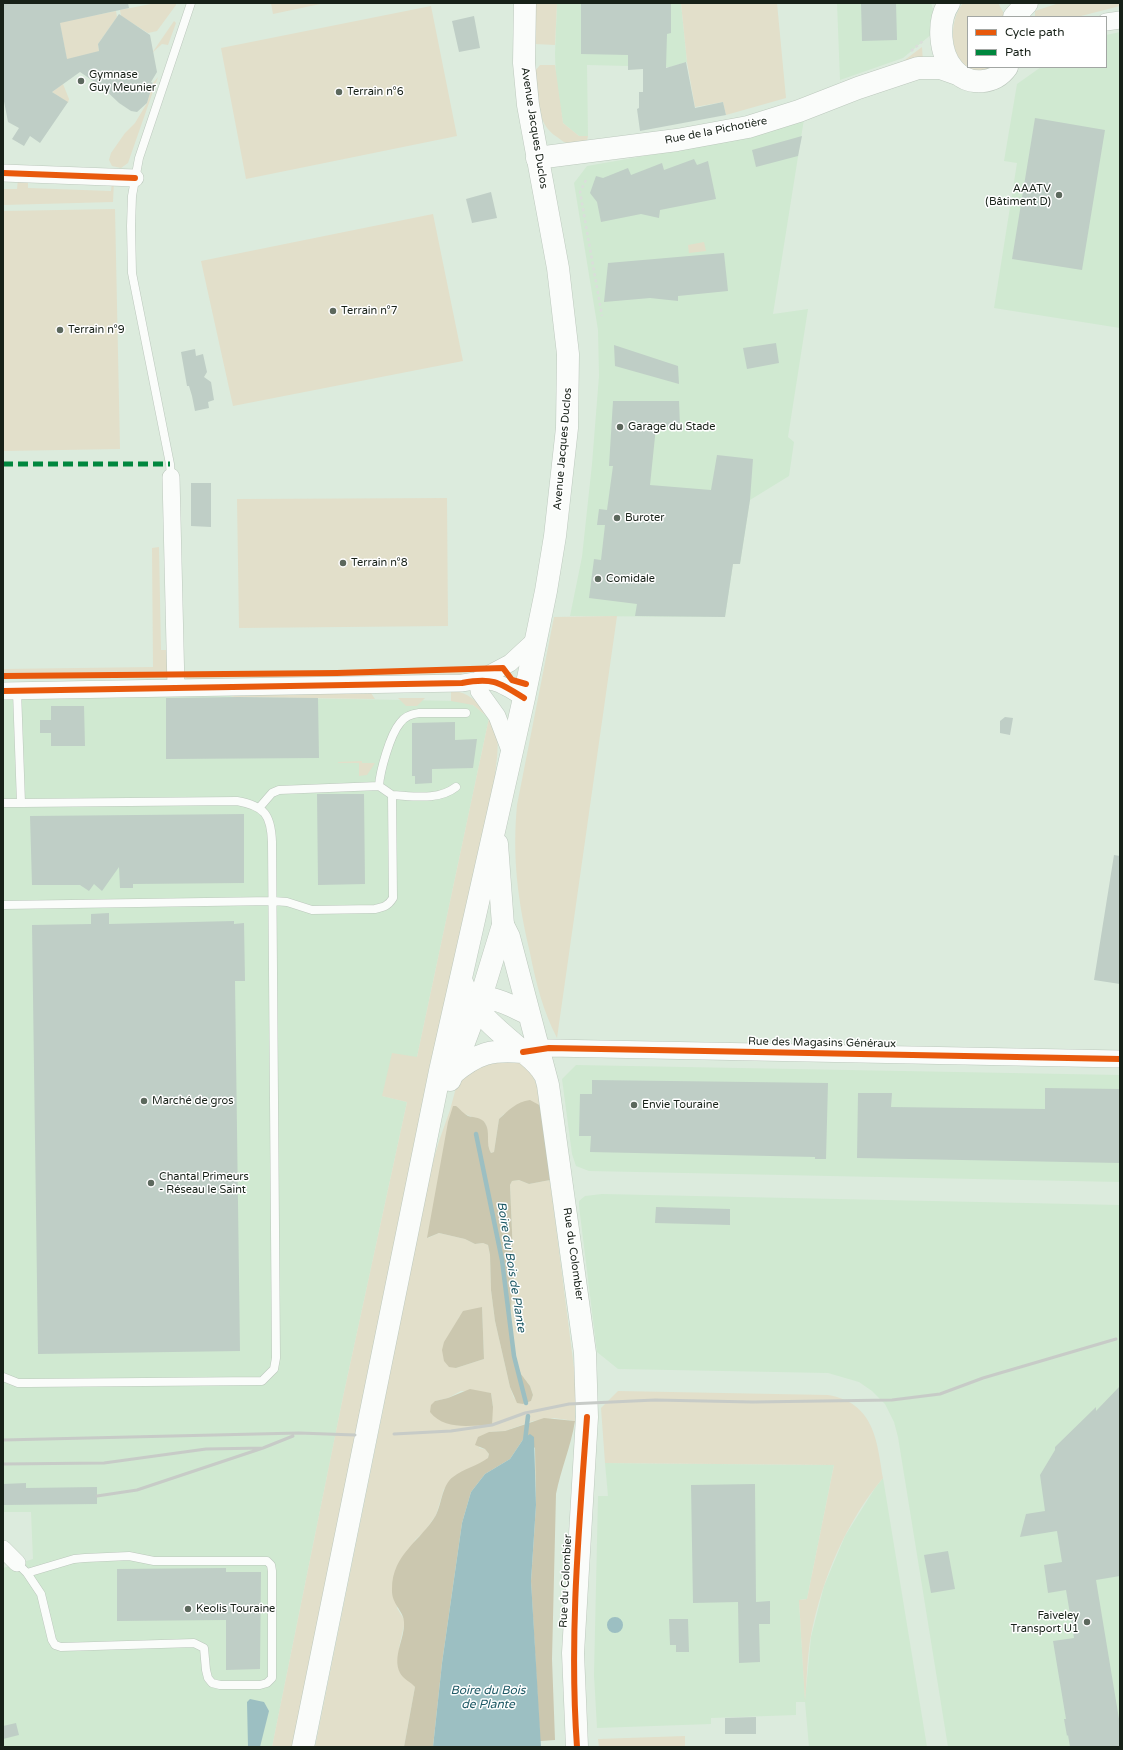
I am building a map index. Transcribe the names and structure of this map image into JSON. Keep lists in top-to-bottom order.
{
  "streets": {
    "main road": ["Avenue Jacques Duclos", "Rue de la Pichotière", "Rue du Colombier"],
    "street": ["Rue des Magasins Généraux"]
  },
  "crossings": [
    ["Avenue Jacques Duclos", "Rue de la Pichotière"],
    ["Rue des Magasins Généraux", "Rue du Colombier"]
  ],
  "water": ["Boire du Bois de Plante"],
  "places": [
    "Gymnase Guy Meunier",
    "Terrain n°6",
    "AAATV (Bâtiment D)",
    "Terrain n°7",
    "Terrain n°9",
    "Garage du Stade",
    "Buroter",
    "Terrain n°8",
    "Comidale",
    "Marché de gros",
    "Envie Touraine",
    "Chantal Primeurs - Réseau le Saint",
    "Keolis Touraine",
    "Faiveley Transport U1"
  ],
  "legend": ["Cycle path", "Path"]
}
